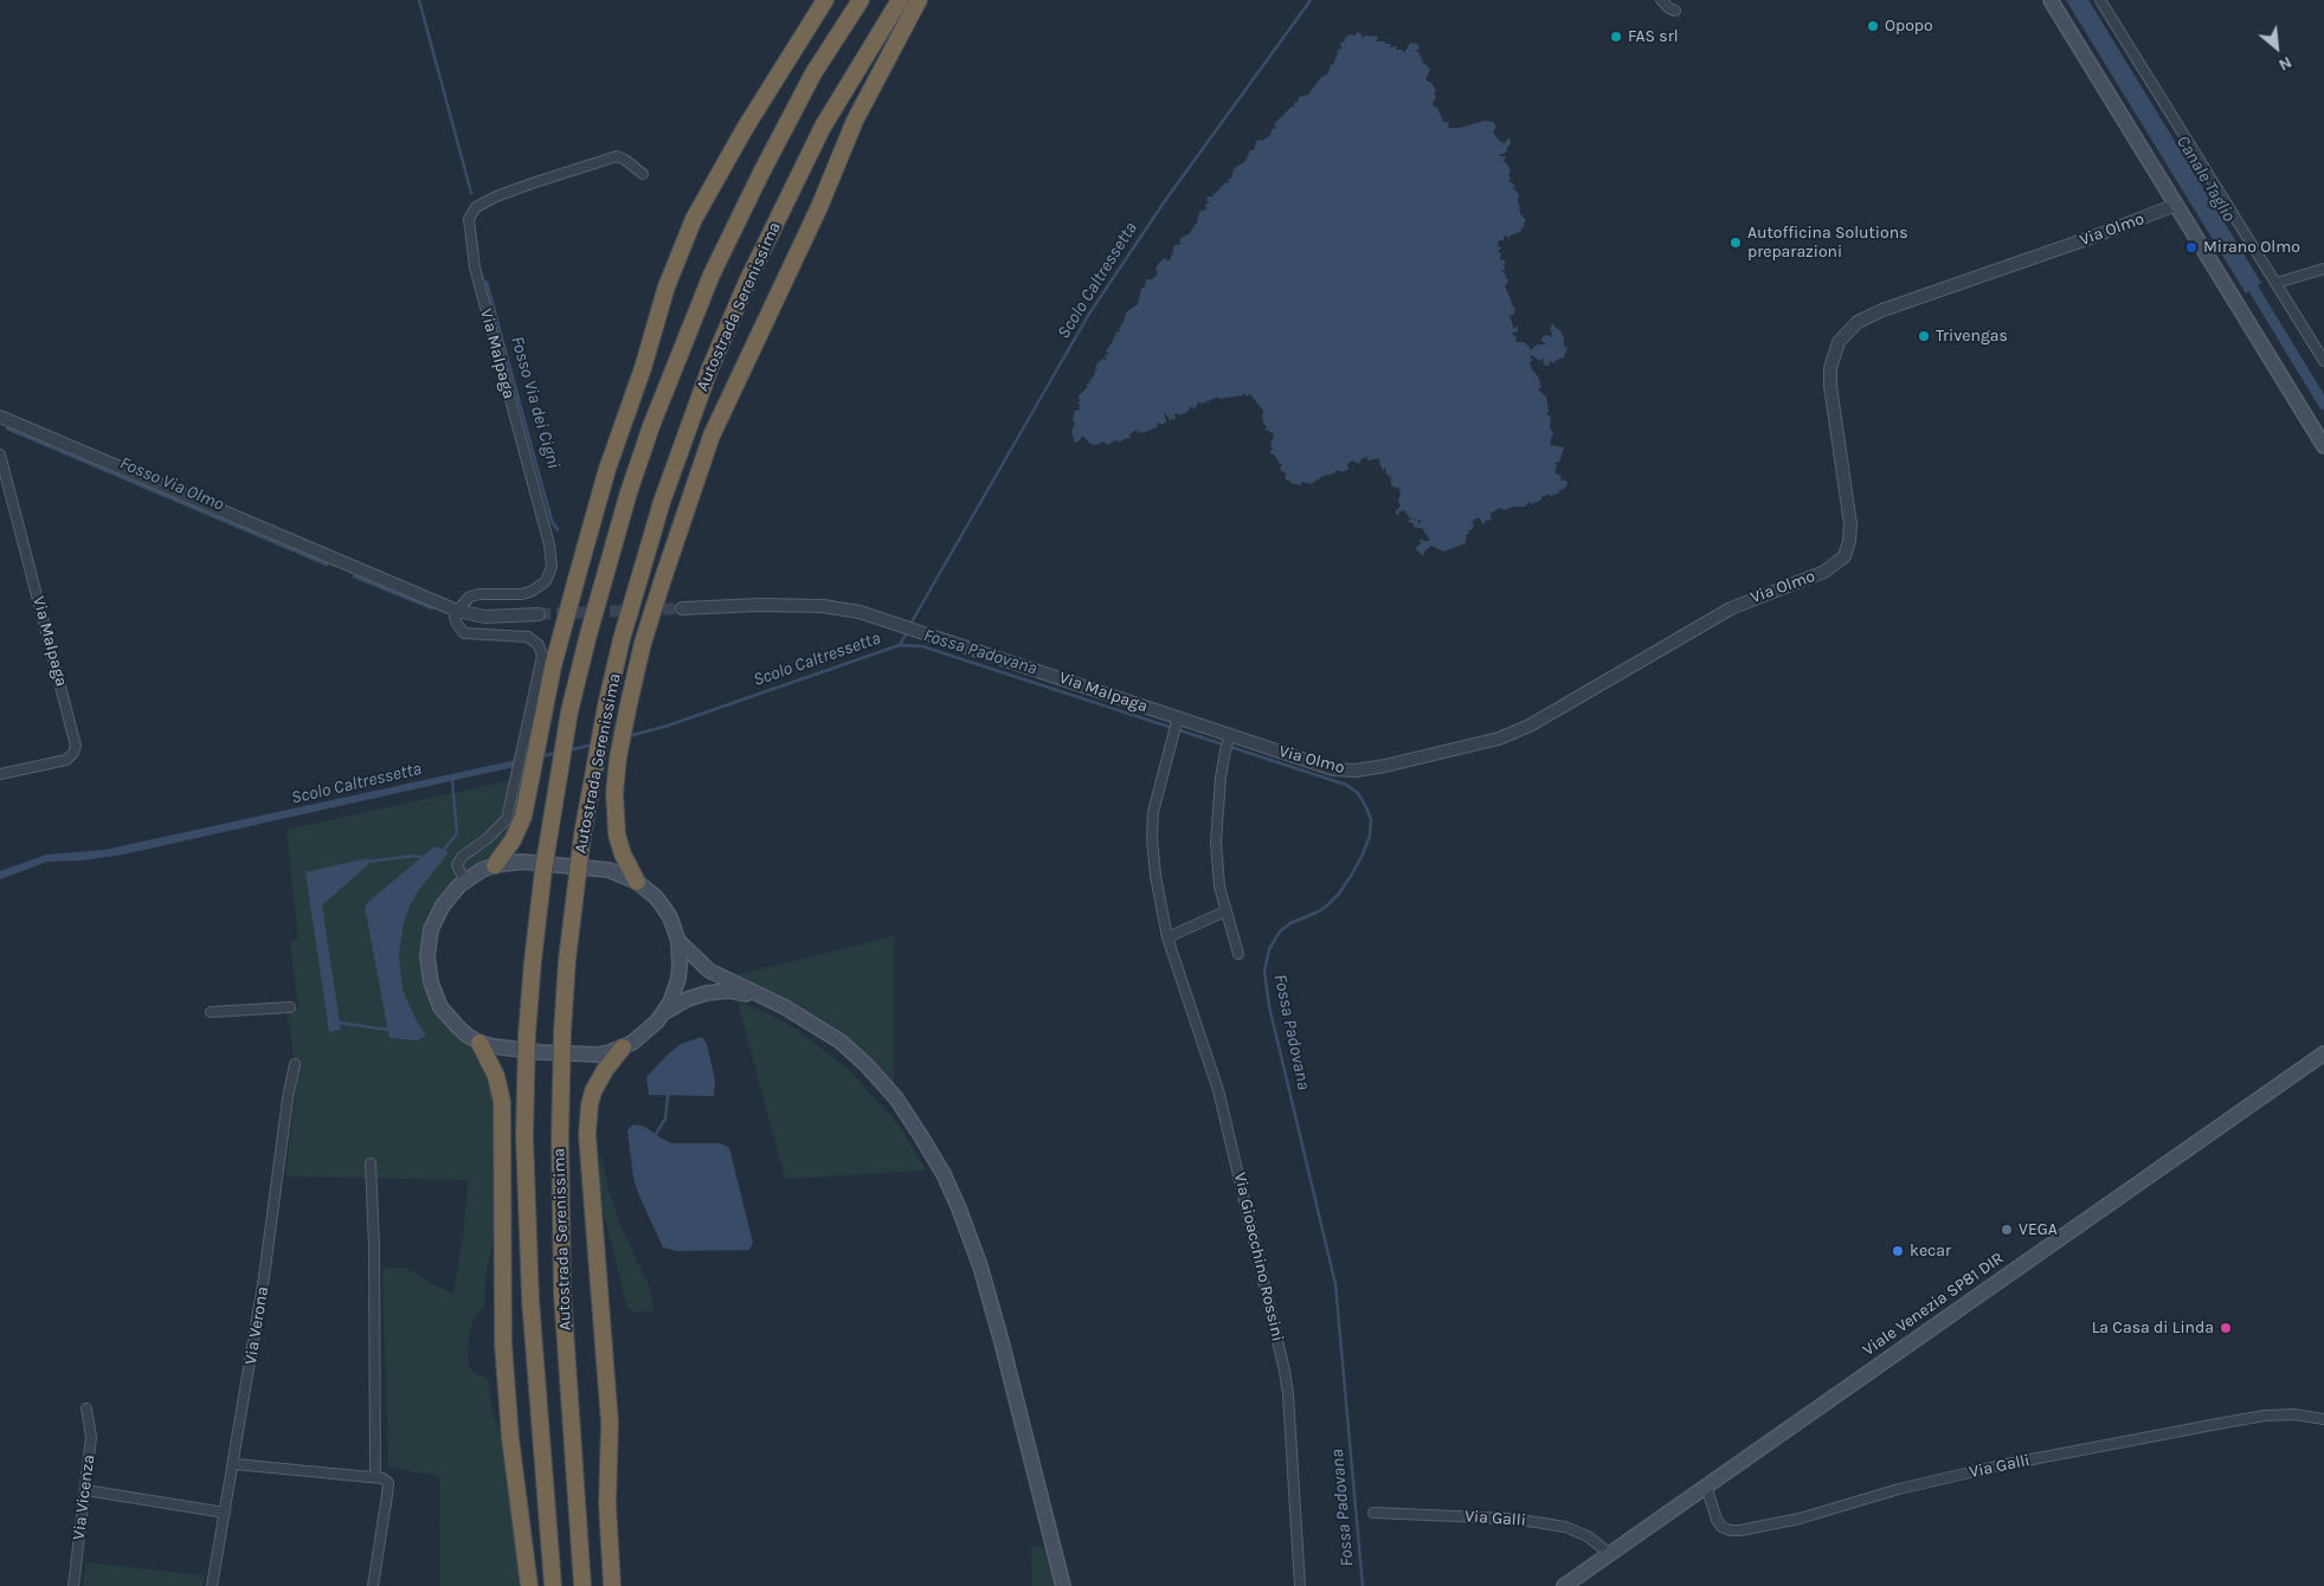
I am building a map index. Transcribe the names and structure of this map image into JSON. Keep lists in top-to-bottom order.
{
  "streets": {
    "highway": ["Autostrada Serenissima"],
    "main road": ["Viale Venezia SP81 DIR"],
    "street": [
      "Via Olmo",
      "Via Malpaga",
      "Via Gioacchino Rossini",
      "Via Verona",
      "Via Galli",
      "Via Vicenza"
    ]
  },
  "crossings": [
    ["Via Olmo", "Via Malpaga"],
    ["Via Olmo", "Via Gioacchino Rossini"],
    ["Via Malpaga", "Via Gioacchino Rossini"],
    ["Viale Venezia SP81 DIR", "Via Galli"]
  ],
  "water": [
    "Canale Taglio",
    "Scolo Caltressetta",
    "Fosso Via dei Cigni",
    "Fosso Via Olmo",
    "Fossa Padovana"
  ],
  "places": [
    "Opopo",
    "FAS srl",
    "Autofficina Solutions preparazioni",
    "Mirano Olmo",
    "Trivengas",
    "VEGA",
    "kecar",
    "La Casa di Linda"
  ],
  "north": "bottom right"
}
